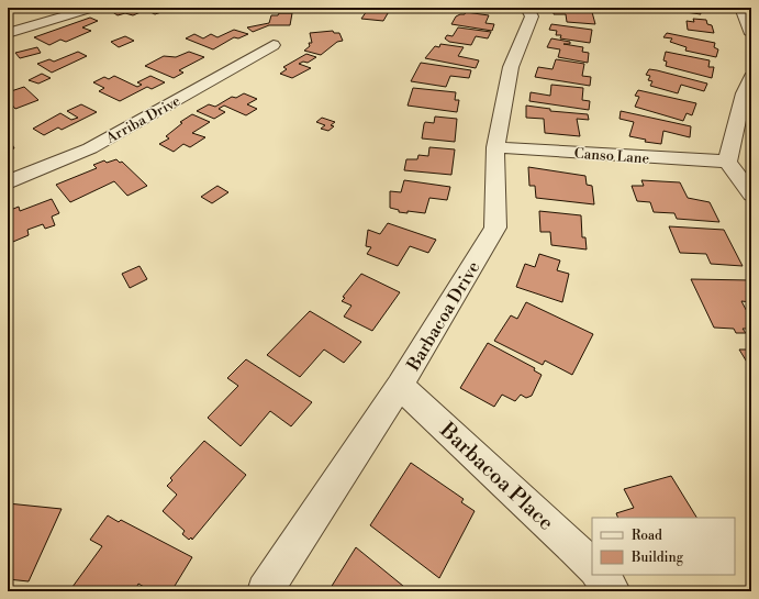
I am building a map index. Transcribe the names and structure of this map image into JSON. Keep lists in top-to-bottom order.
{
  "streets": {
    "street": [
      "Arriba Drive",
      "Canso Lane",
      "Barbacoa Drive",
      "Barbacoa Place"
    ]
  },
  "crossings": [
    ["Canso Lane", "Barbacoa Drive"],
    ["Barbacoa Drive", "Barbacoa Place"]
  ],
  "legend": ["Road", "Building"]
}
